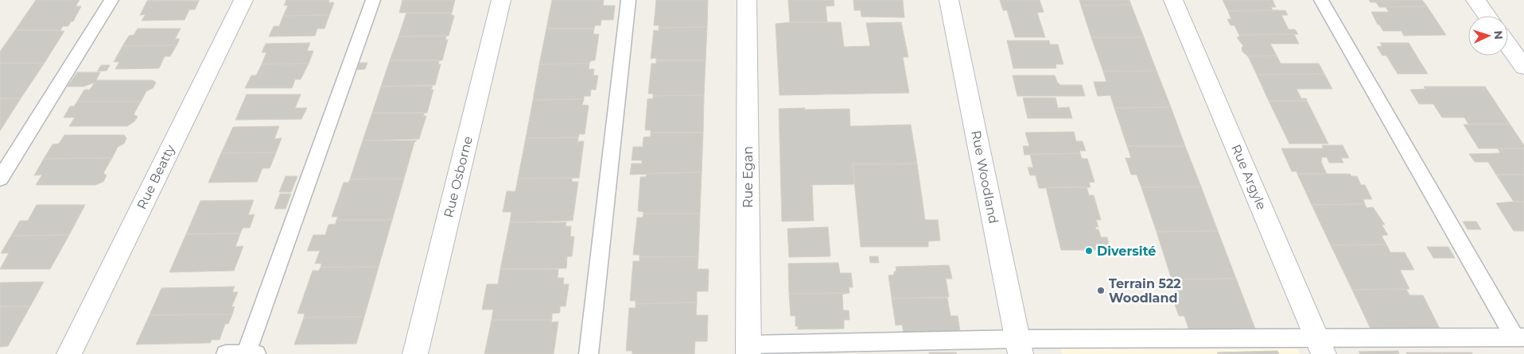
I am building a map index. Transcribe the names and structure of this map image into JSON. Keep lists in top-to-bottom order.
{
  "streets": {
    "street": [
      "Rue Beatty",
      "Rue Osborne",
      "Rue Egan",
      "Rue Woodland",
      "Rue Argyle"
    ]
  },
  "places": ["Diversité", "Terrain 522 Woodland"],
  "north": "right"
}
